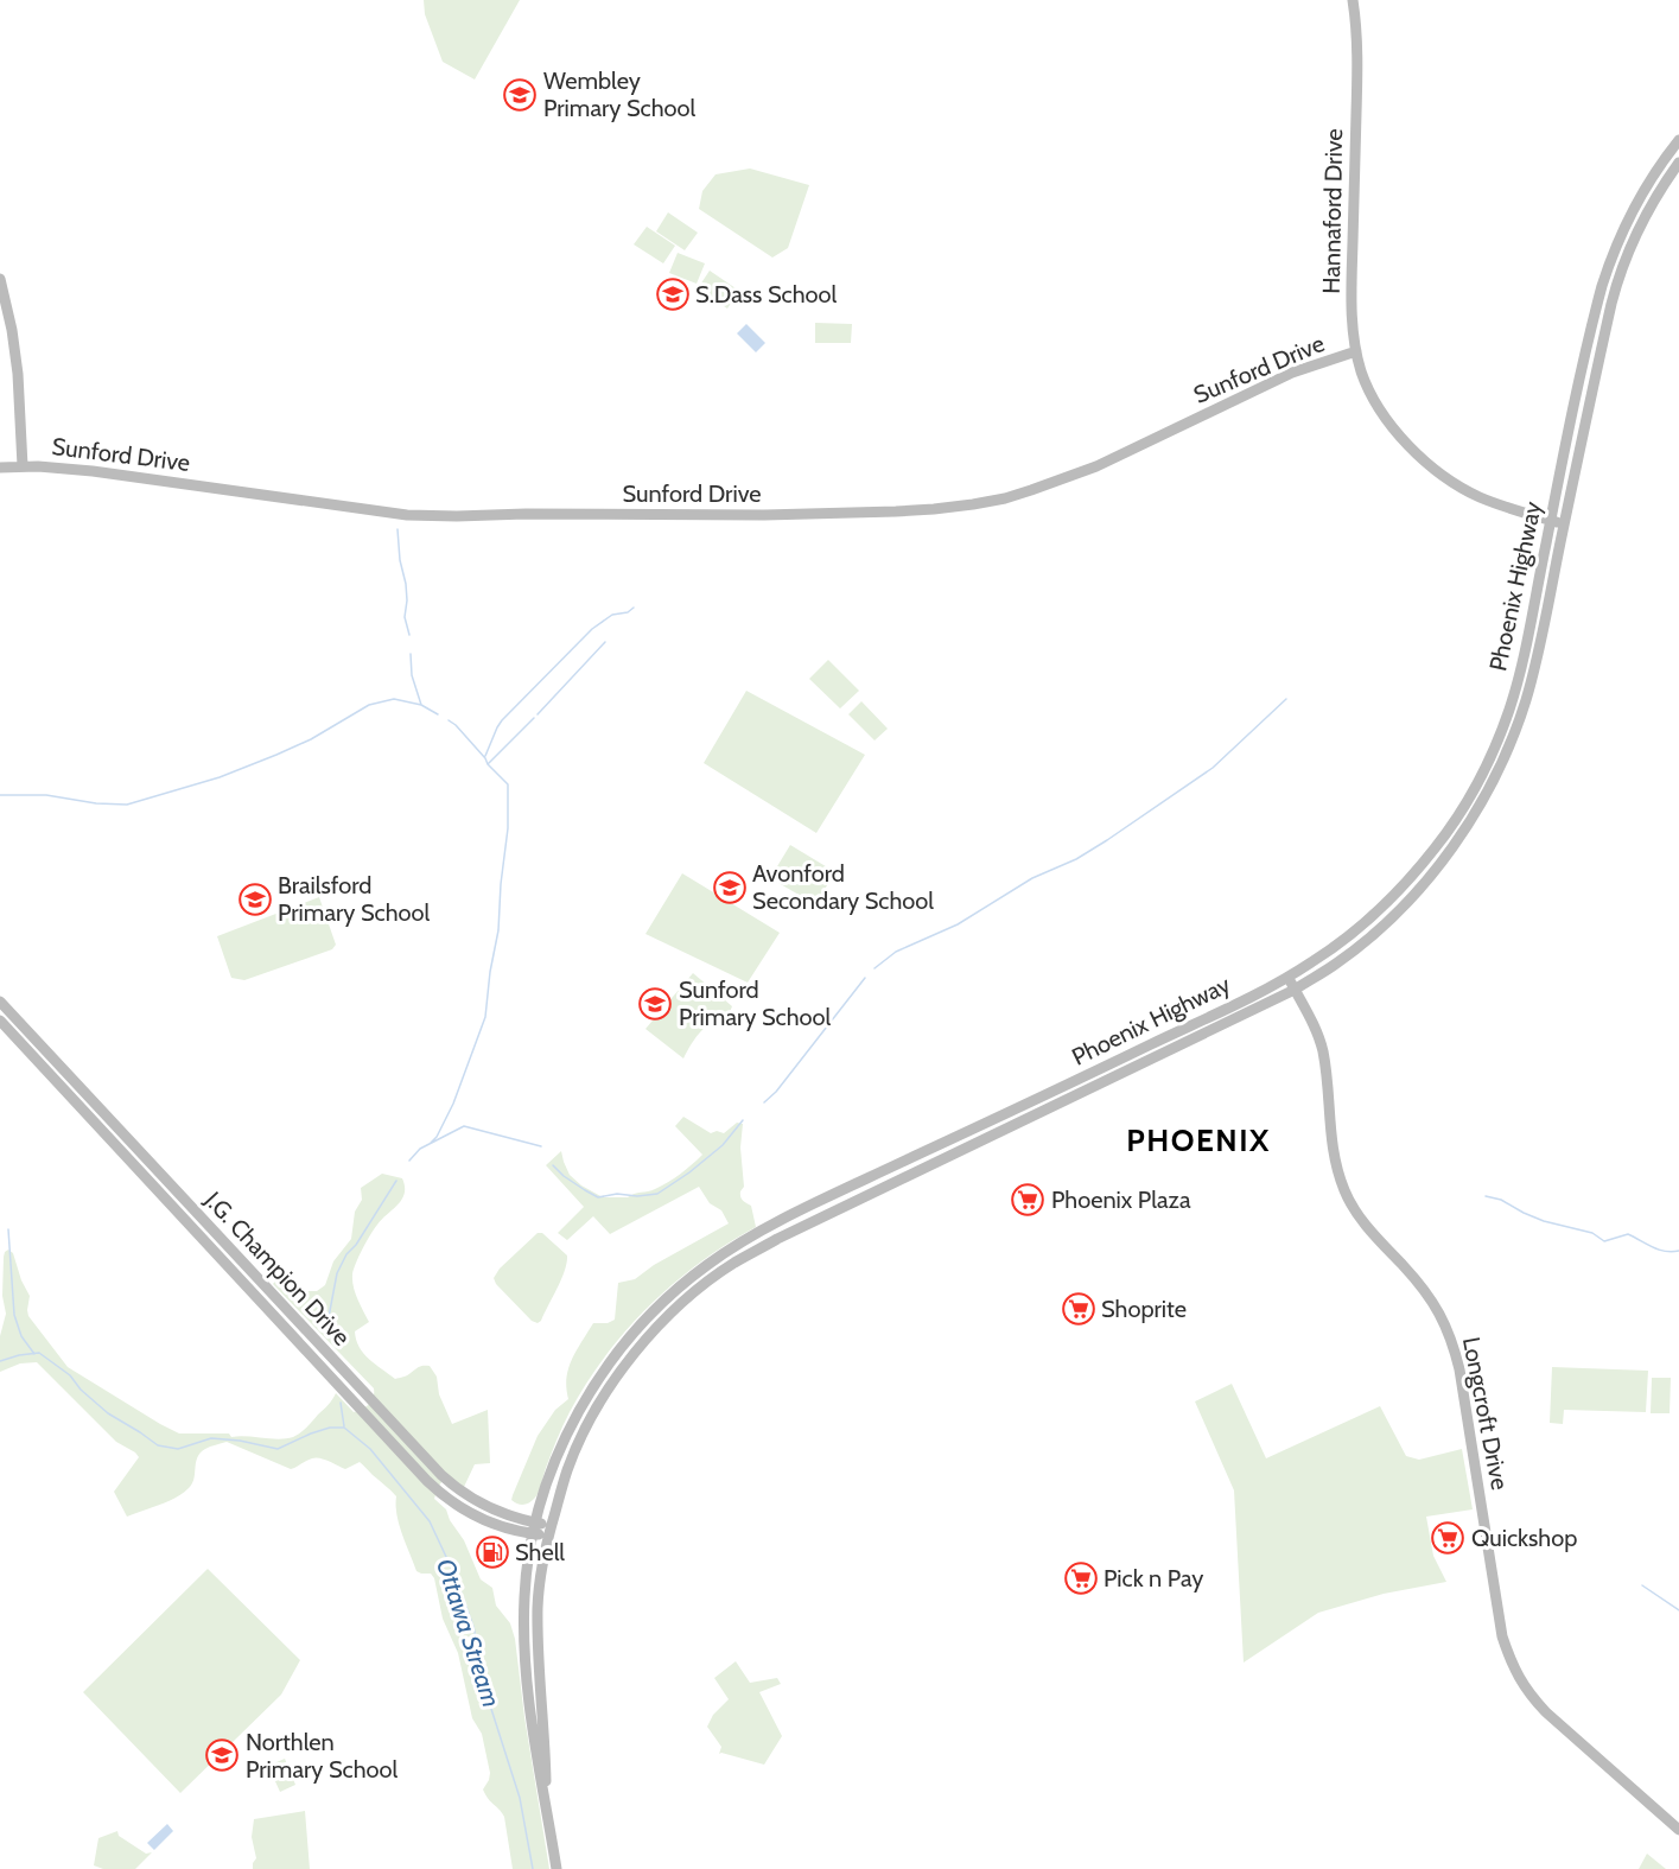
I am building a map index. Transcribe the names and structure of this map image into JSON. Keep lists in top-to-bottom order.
{
  "streets": {
    "main road": [
      "Hannaford Drive",
      "Sunford Drive",
      "Phoenix Highway",
      "J.G. Champion Drive",
      "Longcroft Drive"
    ]
  },
  "crossings": [
    ["Hannaford Drive", "Sunford Drive"],
    ["Hannaford Drive", "Phoenix Highway"],
    ["Phoenix Highway", "J.G. Champion Drive"],
    ["Phoenix Highway", "Longcroft Drive"]
  ],
  "districts": ["PHOENIX"],
  "water": ["Ottawa Stream"],
  "places": {
    "school or university": [
      "Wembley Primary School",
      "S.Dass School",
      "Avonford Secondary School",
      "Brailsford Primary School",
      "Sunford Primary School",
      "Northlen Primary School"
    ],
    "supermarket": [
      "Phoenix Plaza",
      "Shoprite",
      "Quickshop",
      "Pick n Pay"
    ],
    "fuel station": ["Shell"]
  }
}
